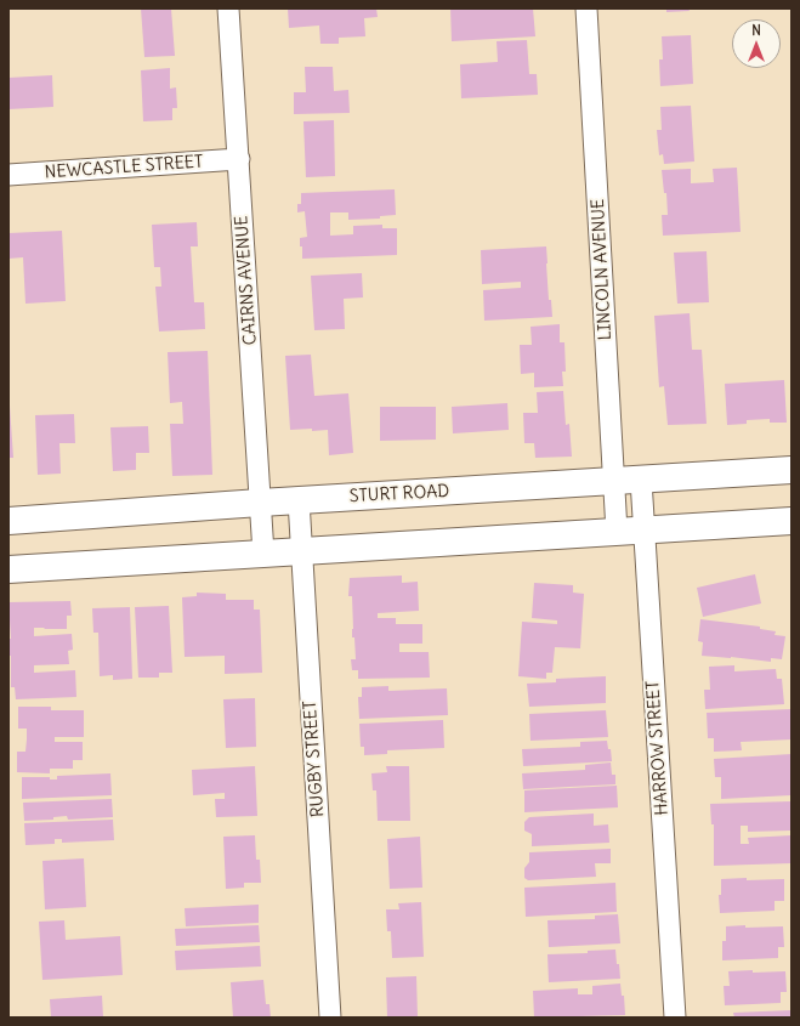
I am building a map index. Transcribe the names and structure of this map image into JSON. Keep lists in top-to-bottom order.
{
  "streets": {
    "main road": ["STURT ROAD"],
    "street": [
      "NEWCASTLE STREET",
      "LINCOLN AVENUE",
      "CAIRNS AVENUE",
      "HARROW STREET",
      "RUGBY STREET"
    ]
  },
  "crossings": [
    ["NEWCASTLE STREET", "CAIRNS AVENUE"],
    ["LINCOLN AVENUE", "STURT ROAD"],
    ["CAIRNS AVENUE", "STURT ROAD"],
    ["STURT ROAD", "HARROW STREET"],
    ["STURT ROAD", "RUGBY STREET"]
  ],
  "north": "top"
}
